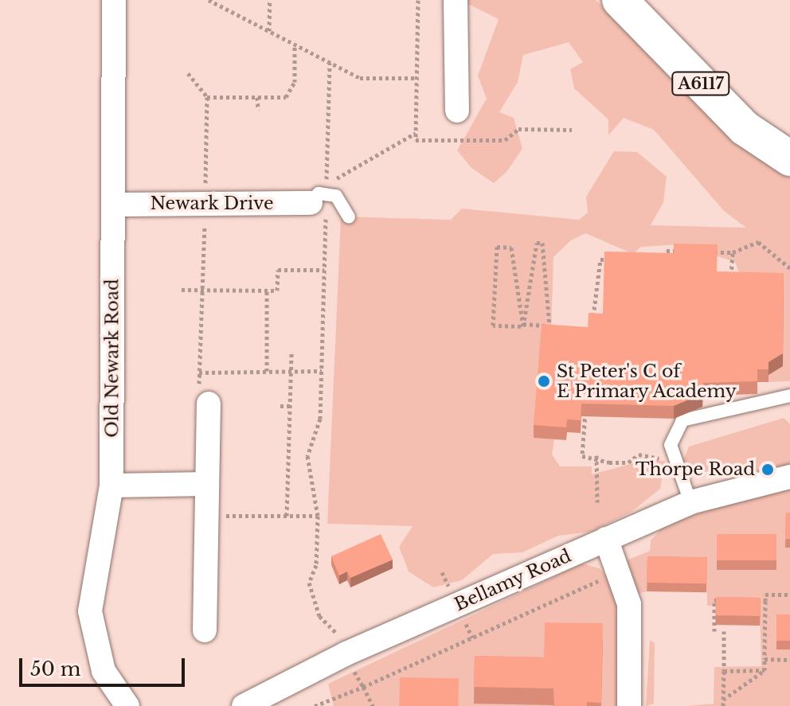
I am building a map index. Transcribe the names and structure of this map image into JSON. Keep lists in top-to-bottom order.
{
  "streets": {
    "main road": ["A6117"],
    "street": ["Newark Drive", "Old Newark Road", "Bellamy Road"]
  },
  "crossings": [
    ["Newark Drive", "Old Newark Road"]
  ],
  "places": ["St Peter's C of E Primary Academy", "Thorpe Road"],
  "scale_bar": "50 m"
}
